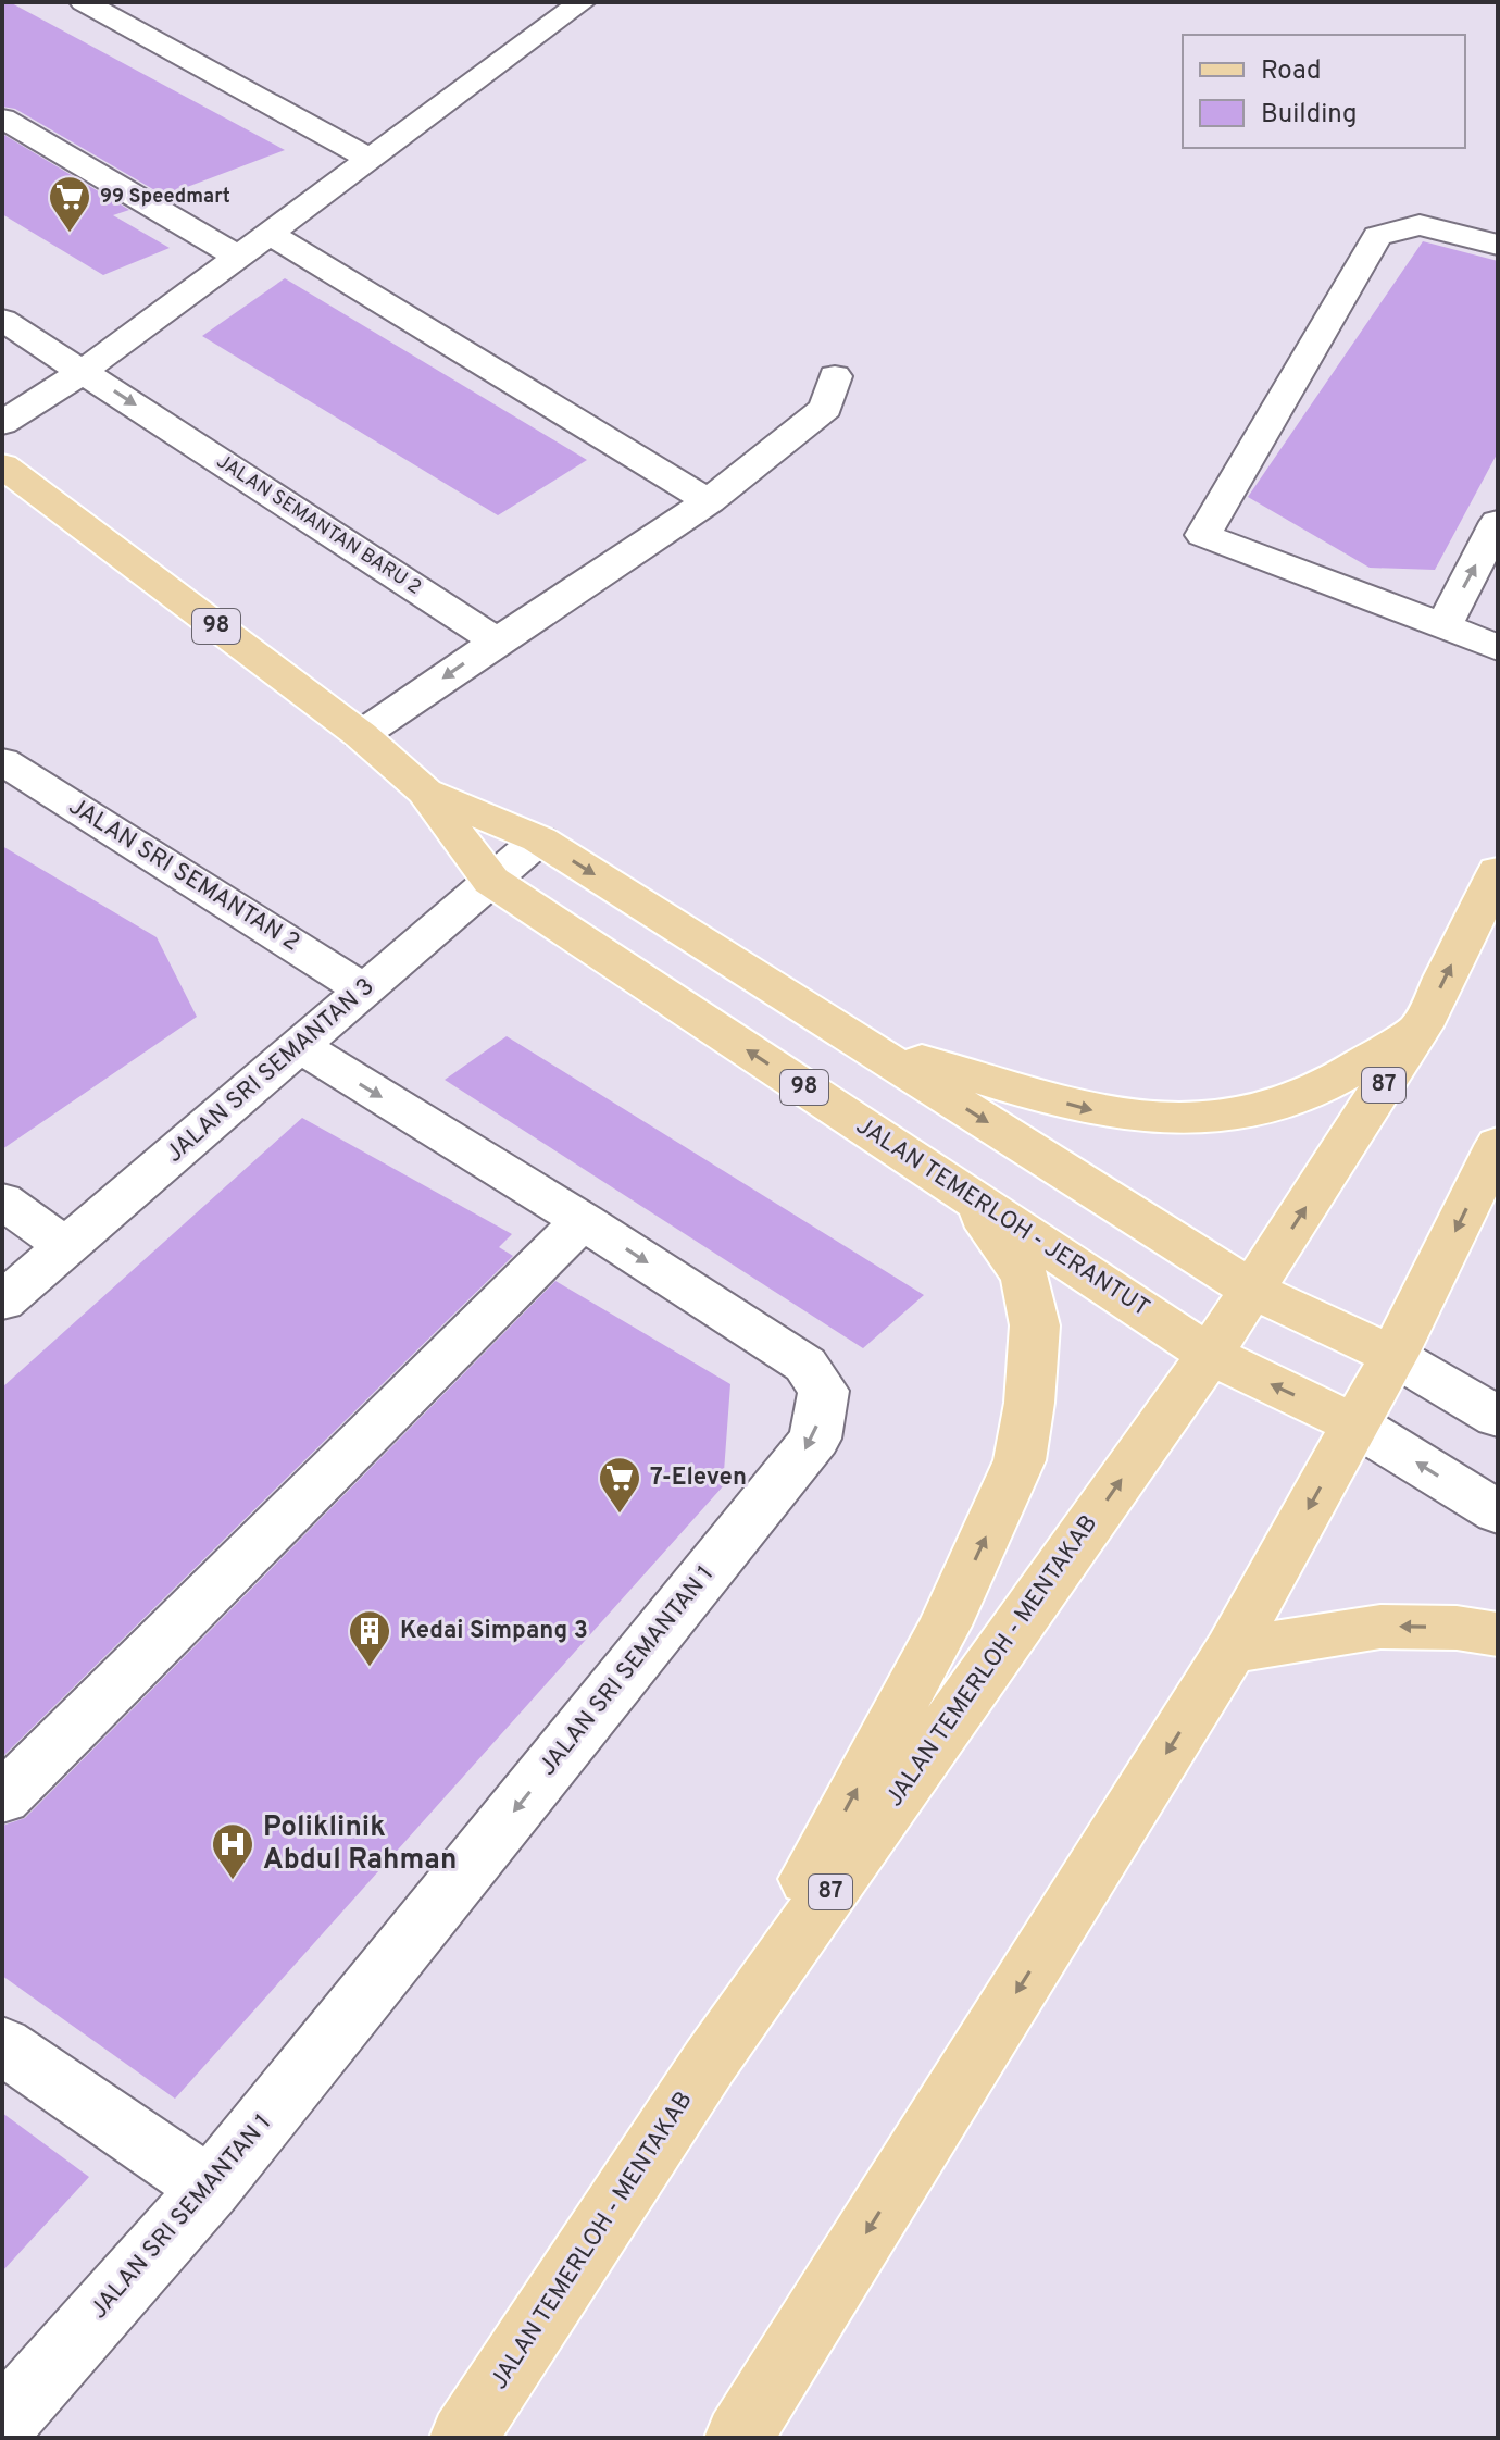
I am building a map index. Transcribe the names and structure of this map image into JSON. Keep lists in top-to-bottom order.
{
  "streets": {
    "main road": [
      "98",
      "87",
      "JALAN TEMERLOH - JERANTUT",
      "JALAN TEMERLOH - MENTAKAB"
    ],
    "street": [
      "JALAN SEMANTAN BARU 2",
      "JALAN SRI SEMANTAN 2",
      "JALAN SRI SEMANTAN 3",
      "JALAN SRI SEMANTAN 1"
    ]
  },
  "crossings": [
    ["JALAN SRI SEMANTAN 2", "JALAN SRI SEMANTAN 3"],
    ["JALAN SRI SEMANTAN 3", "JALAN TEMERLOH - JERANTUT"],
    ["JALAN SRI SEMANTAN 3", "JALAN SRI SEMANTAN 1"],
    ["JALAN TEMERLOH - JERANTUT", "JALAN TEMERLOH - MENTAKAB"]
  ],
  "places": {
    "supermarket": ["99 Speedmart", "7-Eleven"],
    "building": ["Kedai Simpang 3"],
    "hospital": ["Poliklinik Abdul Rahman"]
  },
  "legend": ["Road", "Building"]
}
